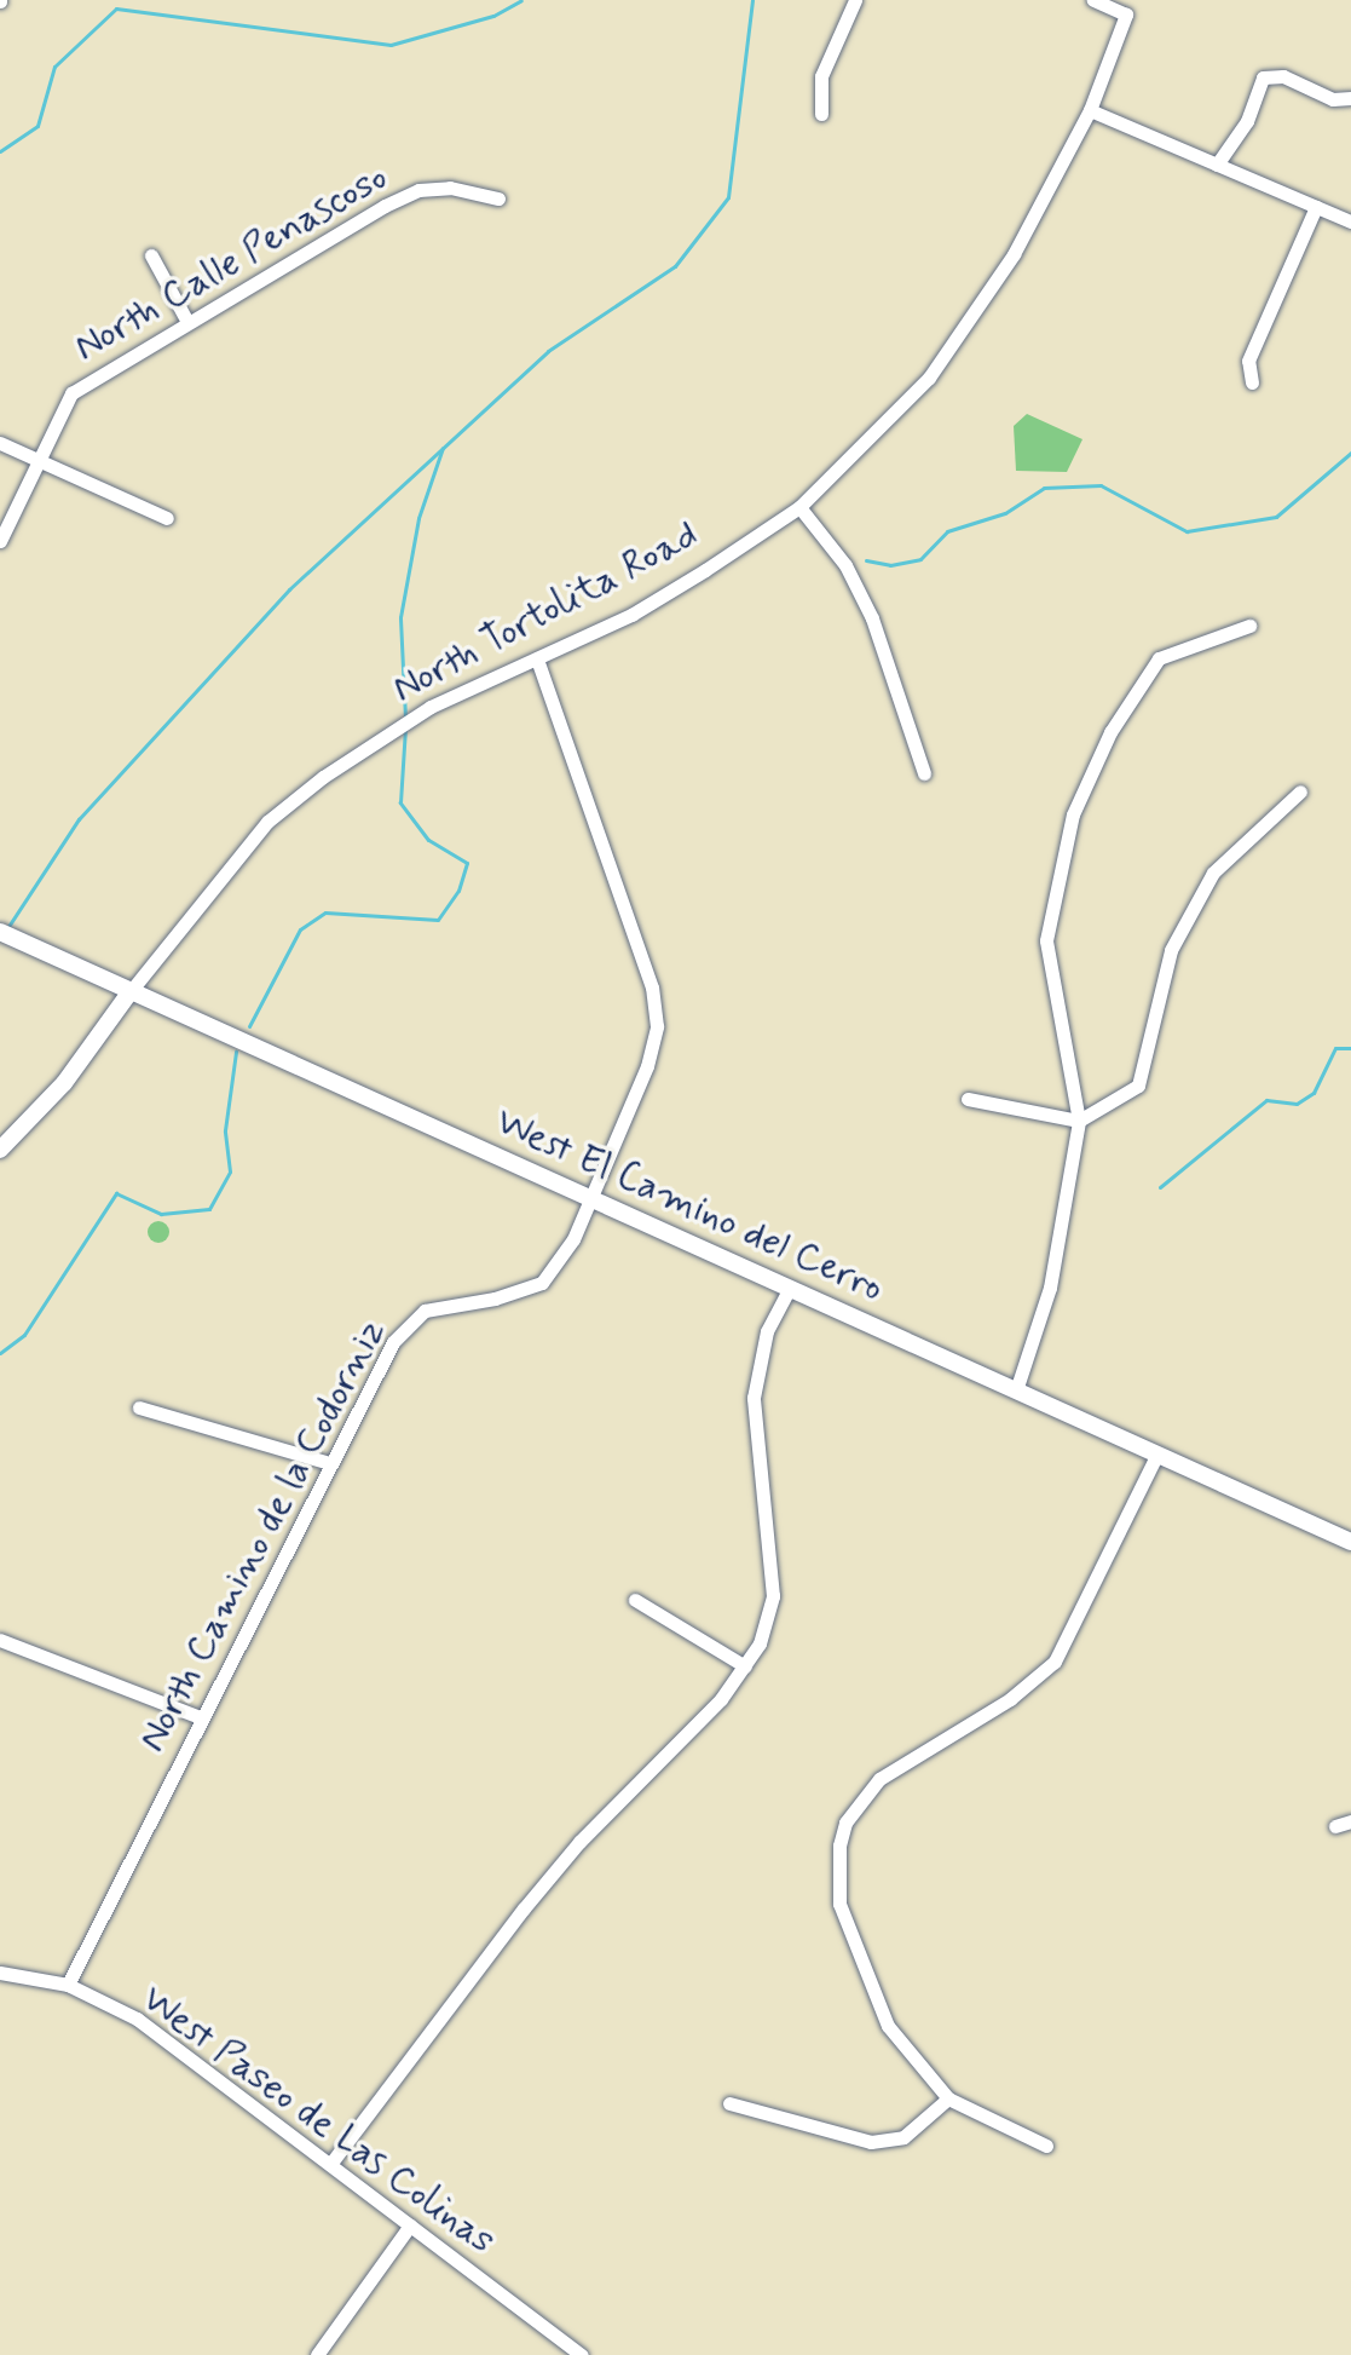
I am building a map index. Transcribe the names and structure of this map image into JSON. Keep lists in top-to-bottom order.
{
  "streets": {
    "street": [
      "North Calle Penascoso",
      "North Tortolita Road",
      "West El Camino del Cerro",
      "North Camino de la Codorniz",
      "West Paseo de Las Colinas"
    ]
  },
  "crossings": [
    ["North Tortolita Road", "West El Camino del Cerro"],
    ["North Tortolita Road", "North Camino de la Codorniz"],
    ["West El Camino del Cerro", "North Camino de la Codorniz"],
    ["North Camino de la Codorniz", "West Paseo de Las Colinas"]
  ]
}
